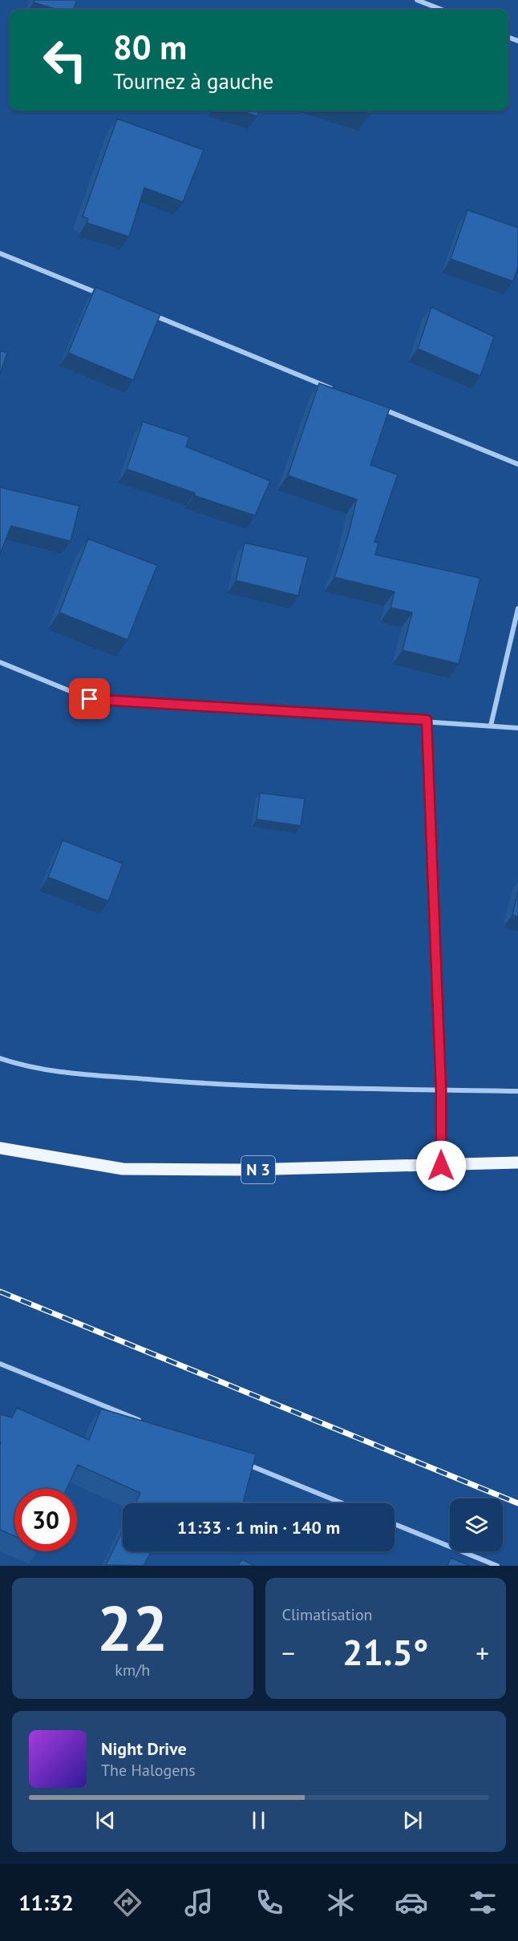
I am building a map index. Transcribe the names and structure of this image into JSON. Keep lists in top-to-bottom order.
{
  "streets": {
    "main road": ["N 3"]
  },
  "page": {
    "turn": ["80 m", "Tournez à gauche"],
    "limit": "30",
    "trip": "11:33 · 1 min · 140 m",
    "tile": [
      ["22", "km/h"],
      "Climatisation"
    ],
    "heat": ["−", "21.5°", "+"],
    "song": ["Night Drive", "The Halogens"],
    "tabs": "11:32"
  }
}
